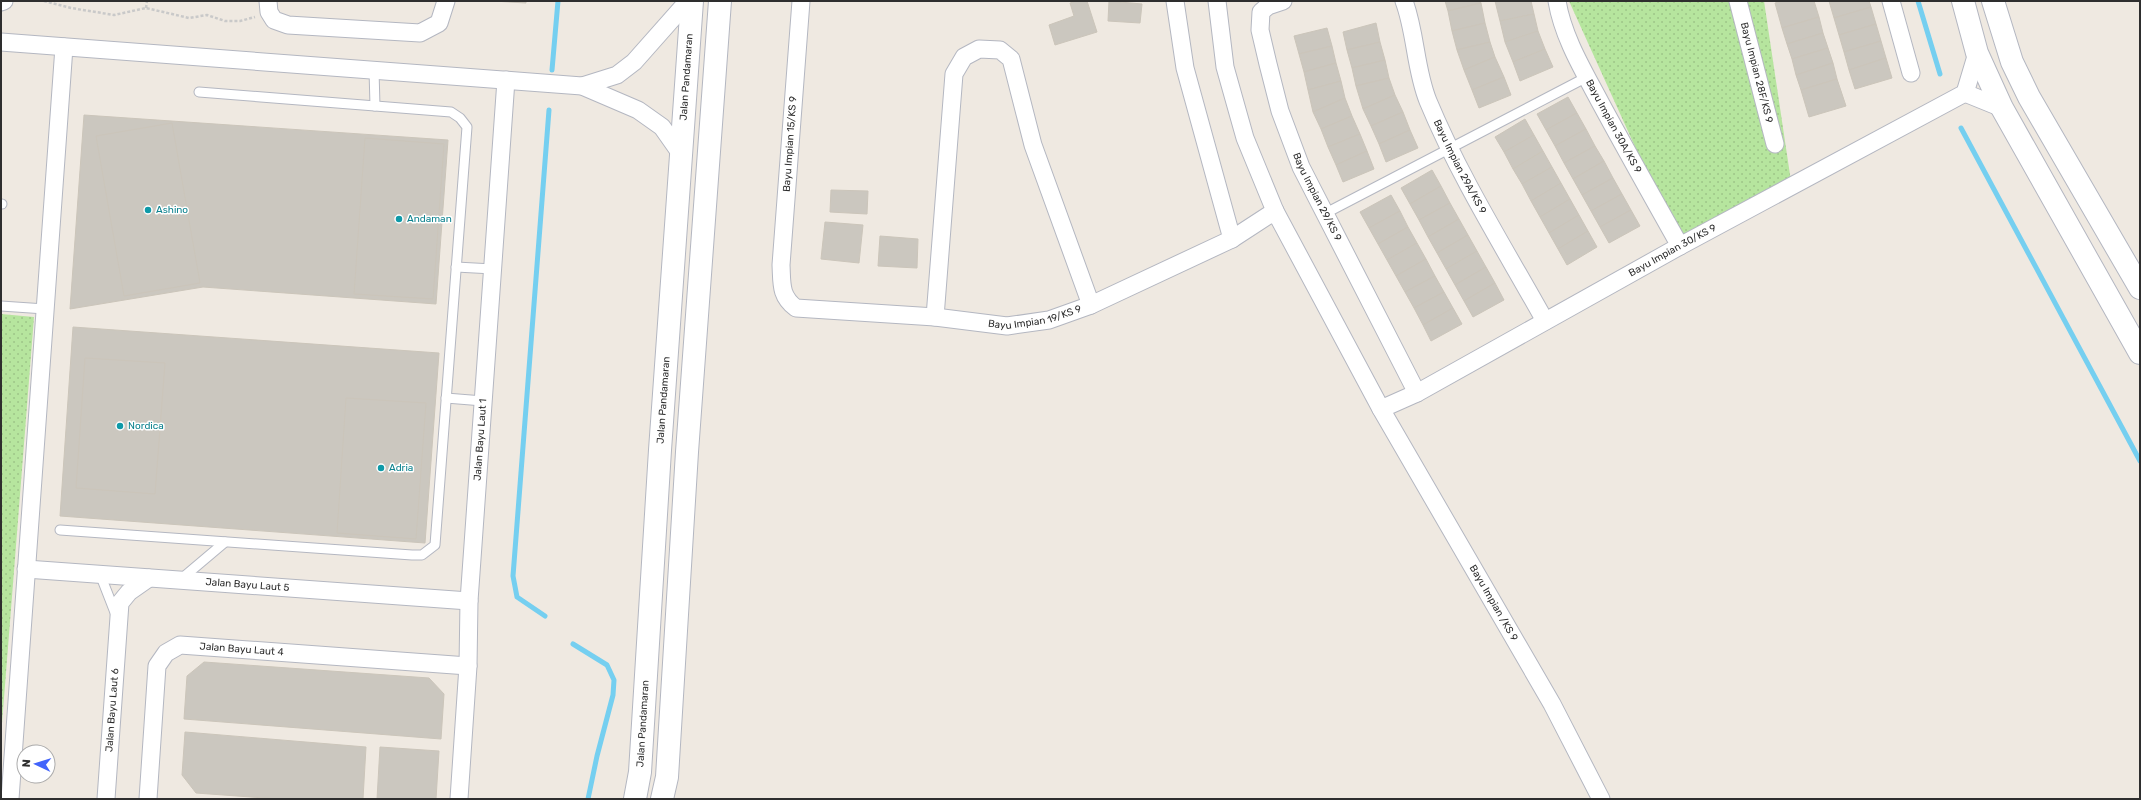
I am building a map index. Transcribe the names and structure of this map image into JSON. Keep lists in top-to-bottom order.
{
  "streets": {
    "main road": ["Jalan Pandamaran"],
    "street": [
      "Bayu Impian 28F/KS 9",
      "Bayu Impian 30A/KS 9",
      "Bayu Impian 15/KS 9",
      "Bayu Impian 29A/KS 9",
      "Bayu Impian 29/KS 9",
      "Bayu Impian 30/KS 9",
      "Bayu Impian 19/KS 9",
      "Jalan Bayu Laut 1",
      "Jalan Bayu Laut 5",
      "Bayu Impian /KS 9",
      "Jalan Bayu Laut 4",
      "Jalan Bayu Laut 6"
    ]
  },
  "crossings": [
    ["Bayu Impian 30A/KS 9", "Bayu Impian 30/KS 9"],
    ["Bayu Impian 15/KS 9", "Bayu Impian 19/KS 9"],
    ["Bayu Impian 29A/KS 9", "Bayu Impian 30/KS 9"],
    ["Bayu Impian 29/KS 9", "Bayu Impian 30/KS 9"],
    ["Bayu Impian 30/KS 9", "Bayu Impian /KS 9"],
    ["Bayu Impian 19/KS 9", "Bayu Impian /KS 9"],
    ["Jalan Bayu Laut 1", "Jalan Bayu Laut 5"],
    ["Jalan Bayu Laut 1", "Jalan Bayu Laut 4"],
    ["Jalan Bayu Laut 5", "Jalan Bayu Laut 6"]
  ],
  "places": [
    "Ashino",
    "Andaman",
    "Nordica",
    "Adria"
  ],
  "north": "left"
}
